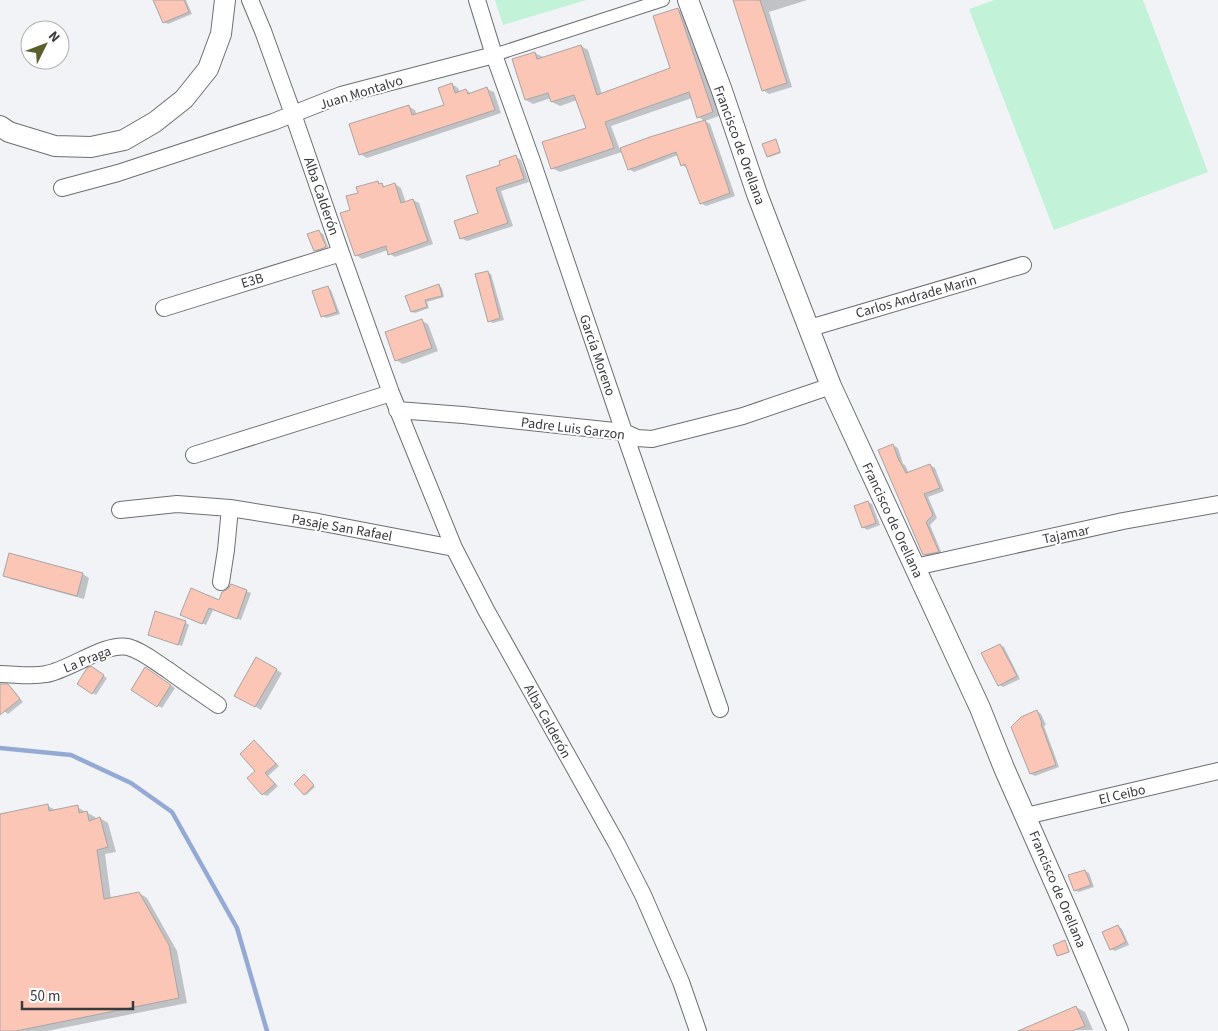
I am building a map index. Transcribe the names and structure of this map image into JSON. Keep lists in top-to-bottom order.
{
  "streets": {
    "street": [
      "Juan Montalvo",
      "Francisco de Orellana",
      "Alba Calderón",
      "E3B",
      "Carlos Andrade Marin",
      "García Moreno",
      "Padre Luis Garzon",
      "Pasaje San Rafael",
      "Tajamar",
      "La Praga",
      "El Ceibo"
    ]
  },
  "crossings": [
    ["Juan Montalvo", "Alba Calderón"],
    ["Juan Montalvo", "García Moreno"],
    ["Francisco de Orellana", "Carlos Andrade Marin"],
    ["Francisco de Orellana", "Padre Luis Garzon"],
    ["Francisco de Orellana", "Tajamar"],
    ["Francisco de Orellana", "El Ceibo"],
    ["Alba Calderón", "E3B"],
    ["Alba Calderón", "Padre Luis Garzon"],
    ["Alba Calderón", "Pasaje San Rafael"],
    ["García Moreno", "Padre Luis Garzon"]
  ],
  "scale_bar": "50 m",
  "north": "top right"
}
